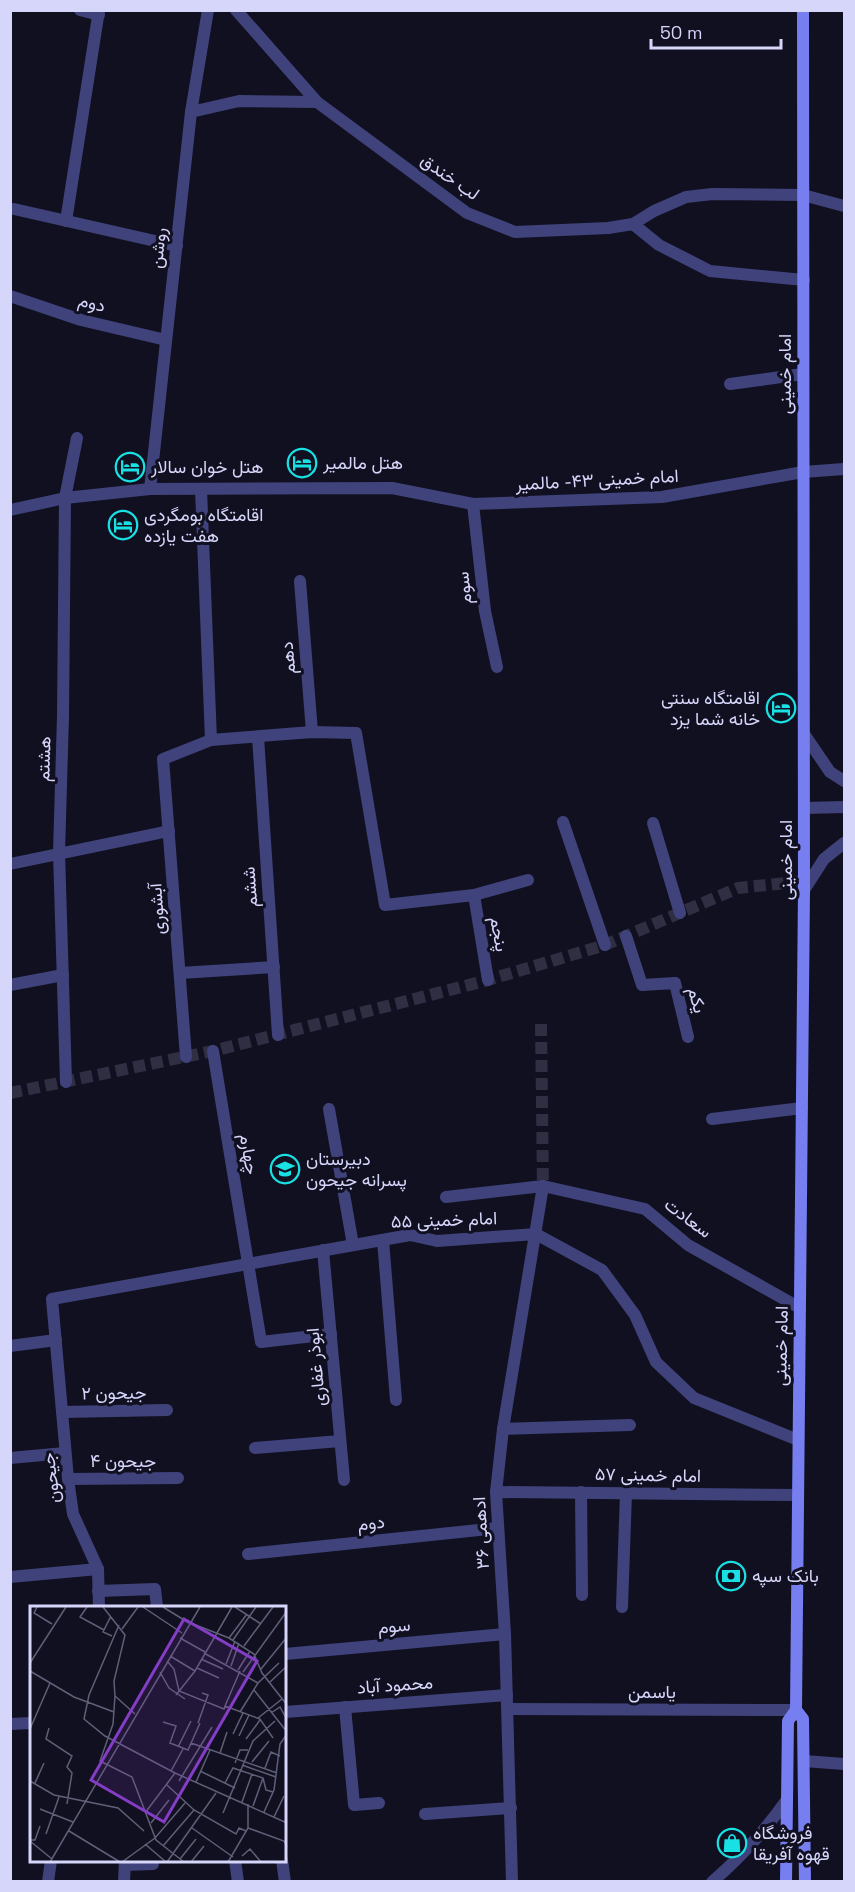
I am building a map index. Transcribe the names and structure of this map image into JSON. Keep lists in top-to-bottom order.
{
  "streets": {
    "main road": ["امام خمینی"],
    "street": [
      "لب خندق",
      "روشن",
      "دوم",
      "امام خمینی ۴۳- مالمیر",
      "سوم",
      "دهم",
      "هشتم",
      "ششم",
      "آبشوری",
      "پنجم",
      "یکم",
      "چهارم",
      "سعادت",
      "امام خمینی ۵۵",
      "ابوذر غفاری",
      "جیحون ۲",
      "جیحون ۴",
      "امام خمینی ۵۷",
      "جیحون",
      "ادهمی ۳۶",
      "محمود آباد",
      "یاسمن"
    ]
  },
  "crossings": [
    ["لب خندق", "امام خمینی"],
    ["روشن", "دوم"],
    ["روشن", "امام خمینی ۴۳- مالمیر"],
    ["دوم", "ادهمی ۳۶"],
    ["امام خمینی", "امام خمینی ۴۳- مالمیر"],
    ["امام خمینی", "سعادت"],
    ["امام خمینی", "امام خمینی ۵۷"],
    ["امام خمینی", "یاسمن"],
    ["امام خمینی ۴۳- مالمیر", "سوم"],
    ["امام خمینی ۴۳- مالمیر", "هشتم"],
    ["سوم", "ادهمی ۳۶"],
    ["چهارم", "امام خمینی ۵۵"],
    ["سعادت", "ادهمی ۳۶"],
    ["امام خمینی ۵۵", "ابوذر غفاری"],
    ["امام خمینی ۵۵", "جیحون"],
    ["امام خمینی ۵۵", "ادهمی ۳۶"],
    ["جیحون ۲", "جیحون"],
    ["جیحون ۴", "جیحون"],
    ["امام خمینی ۵۷", "ادهمی ۳۶"],
    ["ادهمی ۳۶", "محمود آباد"],
    ["ادهمی ۳۶", "یاسمن"]
  ],
  "places": {
    "hotel": [
      "هتل مالمير",
      "هتل خوان سالار",
      "اقامتگاه بومگردی هفت یازده",
      "اقامتگاه سنتی خانه شما یزد"
    ],
    "school or university": ["دبیرستان پسرانه جیحون"],
    "bank": ["بانک سپه"],
    "shop": ["فروشگاه قهوه آفریقا"]
  },
  "scale_bar": "50 m"
}
